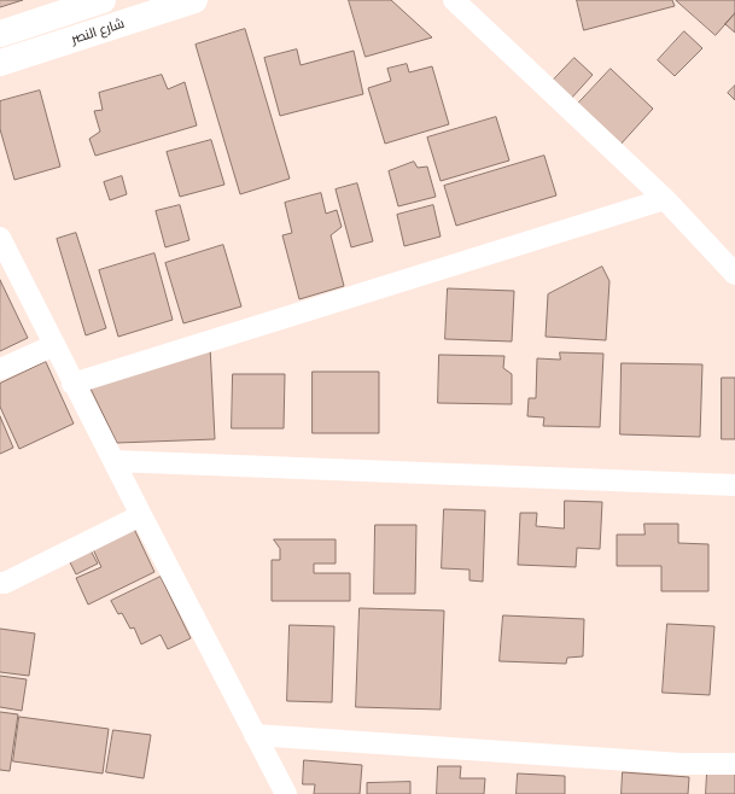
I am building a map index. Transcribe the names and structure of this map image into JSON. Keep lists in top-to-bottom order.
{
  "streets": {
    "street": ["شارع النصر"]
  }
}
